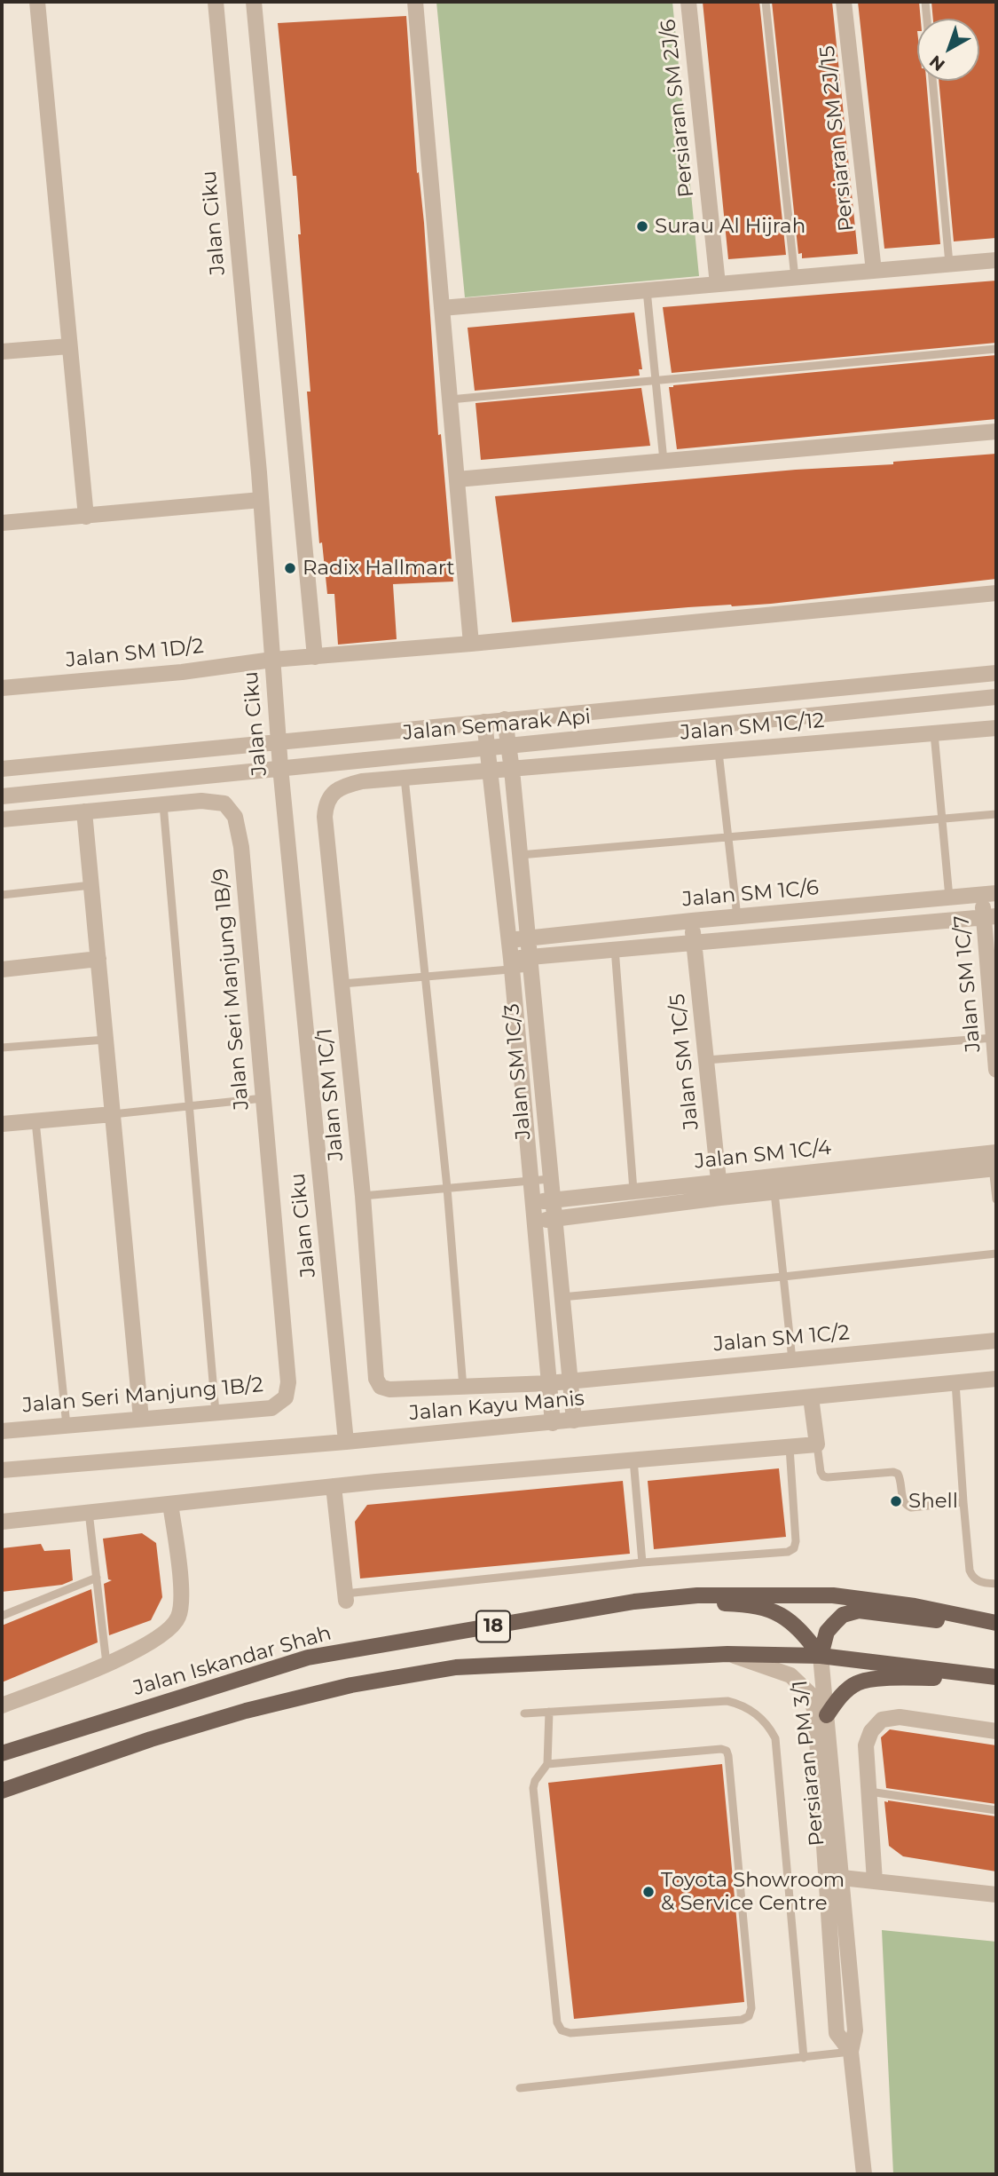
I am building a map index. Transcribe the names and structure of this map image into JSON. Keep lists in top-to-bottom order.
{
  "streets": {
    "main road": ["18", "Jalan Iskandar Shah"],
    "street": [
      "Persiaran SM 2J/6",
      "Persiaran SM 2J/15",
      "Jalan Ciku",
      "Jalan SM 1D/2",
      "Jalan Semarak Api",
      "Jalan SM 1C/12",
      "Jalan SM 1C/6",
      "Jalan SM 1C/7",
      "Jalan Seri Manjung 1B/9",
      "Jalan SM 1C/5",
      "Jalan SM 1C/3",
      "Jalan SM 1C/1",
      "Jalan SM 1C/4",
      "Jalan SM 1C/2",
      "Jalan Seri Manjung 1B/2",
      "Jalan Kayu Manis",
      "Persiaran PM 3/1"
    ]
  },
  "crossings": [
    ["Jalan Ciku", "Jalan SM 1D/2"],
    ["Jalan Ciku", "Jalan Semarak Api"],
    ["Jalan Ciku", "Jalan Kayu Manis"],
    ["Jalan Semarak Api", "Jalan SM 1C/3"],
    ["Jalan SM 1C/12", "Jalan SM 1C/3"],
    ["Jalan SM 1C/12", "Jalan SM 1C/1"],
    ["Jalan SM 1C/6", "Jalan SM 1C/7"],
    ["Jalan SM 1C/6", "Jalan SM 1C/5"],
    ["Jalan SM 1C/6", "Jalan SM 1C/3"],
    ["Jalan Seri Manjung 1B/9", "Jalan Seri Manjung 1B/2"],
    ["Jalan SM 1C/5", "Jalan SM 1C/4"],
    ["Jalan SM 1C/3", "Jalan SM 1C/1"],
    ["Jalan SM 1C/3", "Jalan SM 1C/4"],
    ["Jalan SM 1C/3", "Jalan SM 1C/2"],
    ["Jalan SM 1C/3", "Jalan Kayu Manis"],
    ["Jalan SM 1C/1", "Jalan SM 1C/2"],
    ["18", "Persiaran PM 3/1"]
  ],
  "places": [
    "Surau Al Hijrah",
    "Radix Hallmart",
    "Shell",
    "Toyota Showroom & Service Centre"
  ],
  "north": "bottom left"
}
